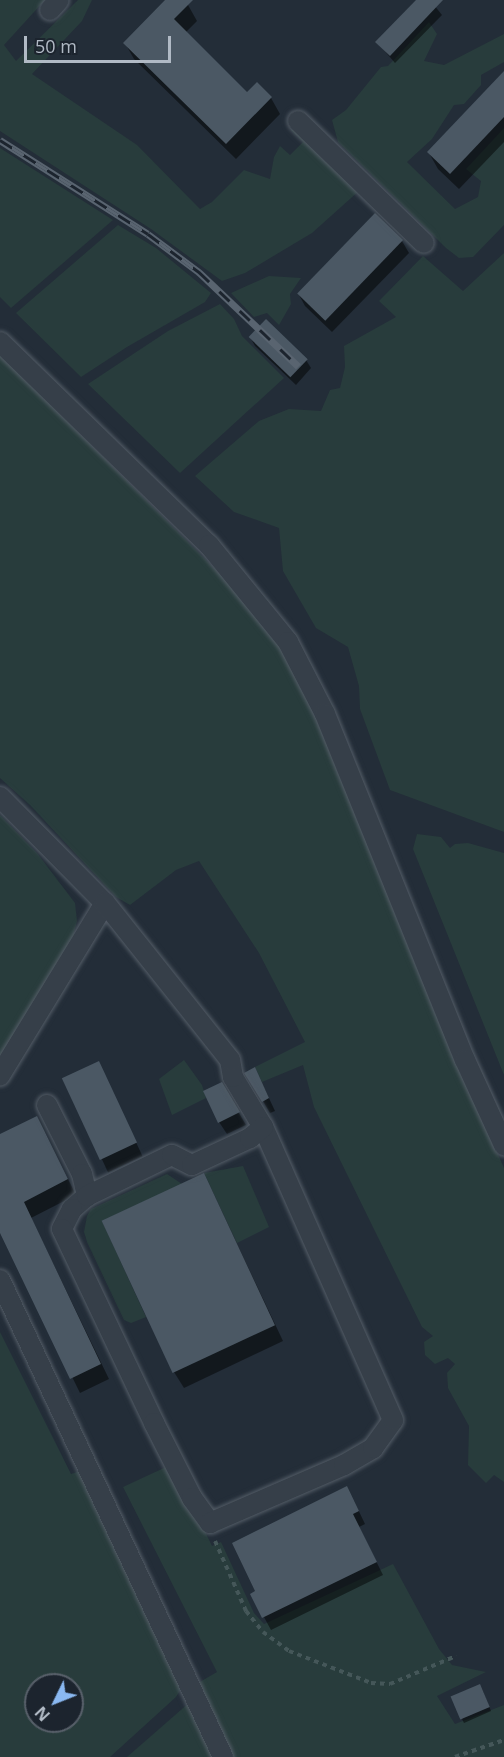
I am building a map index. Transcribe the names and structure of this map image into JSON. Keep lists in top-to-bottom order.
{
  "scale_bar": "50 m",
  "north": "bottom left"
}
